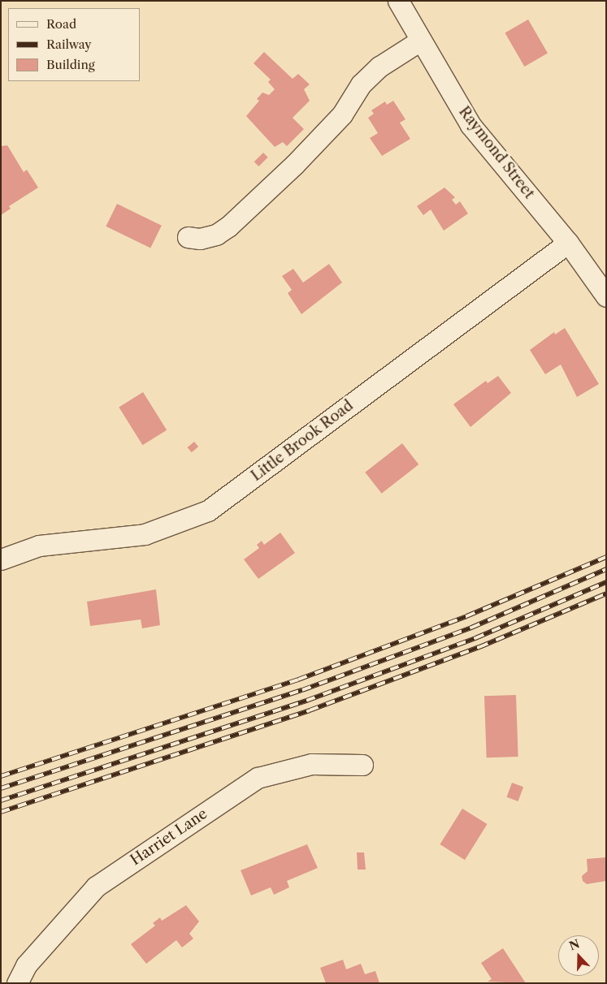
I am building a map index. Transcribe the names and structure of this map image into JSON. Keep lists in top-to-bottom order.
{
  "streets": {
    "street": ["Raymond Street", "Little Brook Road", "Harriet Lane"]
  },
  "crossings": [
    ["Raymond Street", "Little Brook Road"]
  ],
  "legend": ["Road", "Railway", "Building"],
  "north": "top"
}
